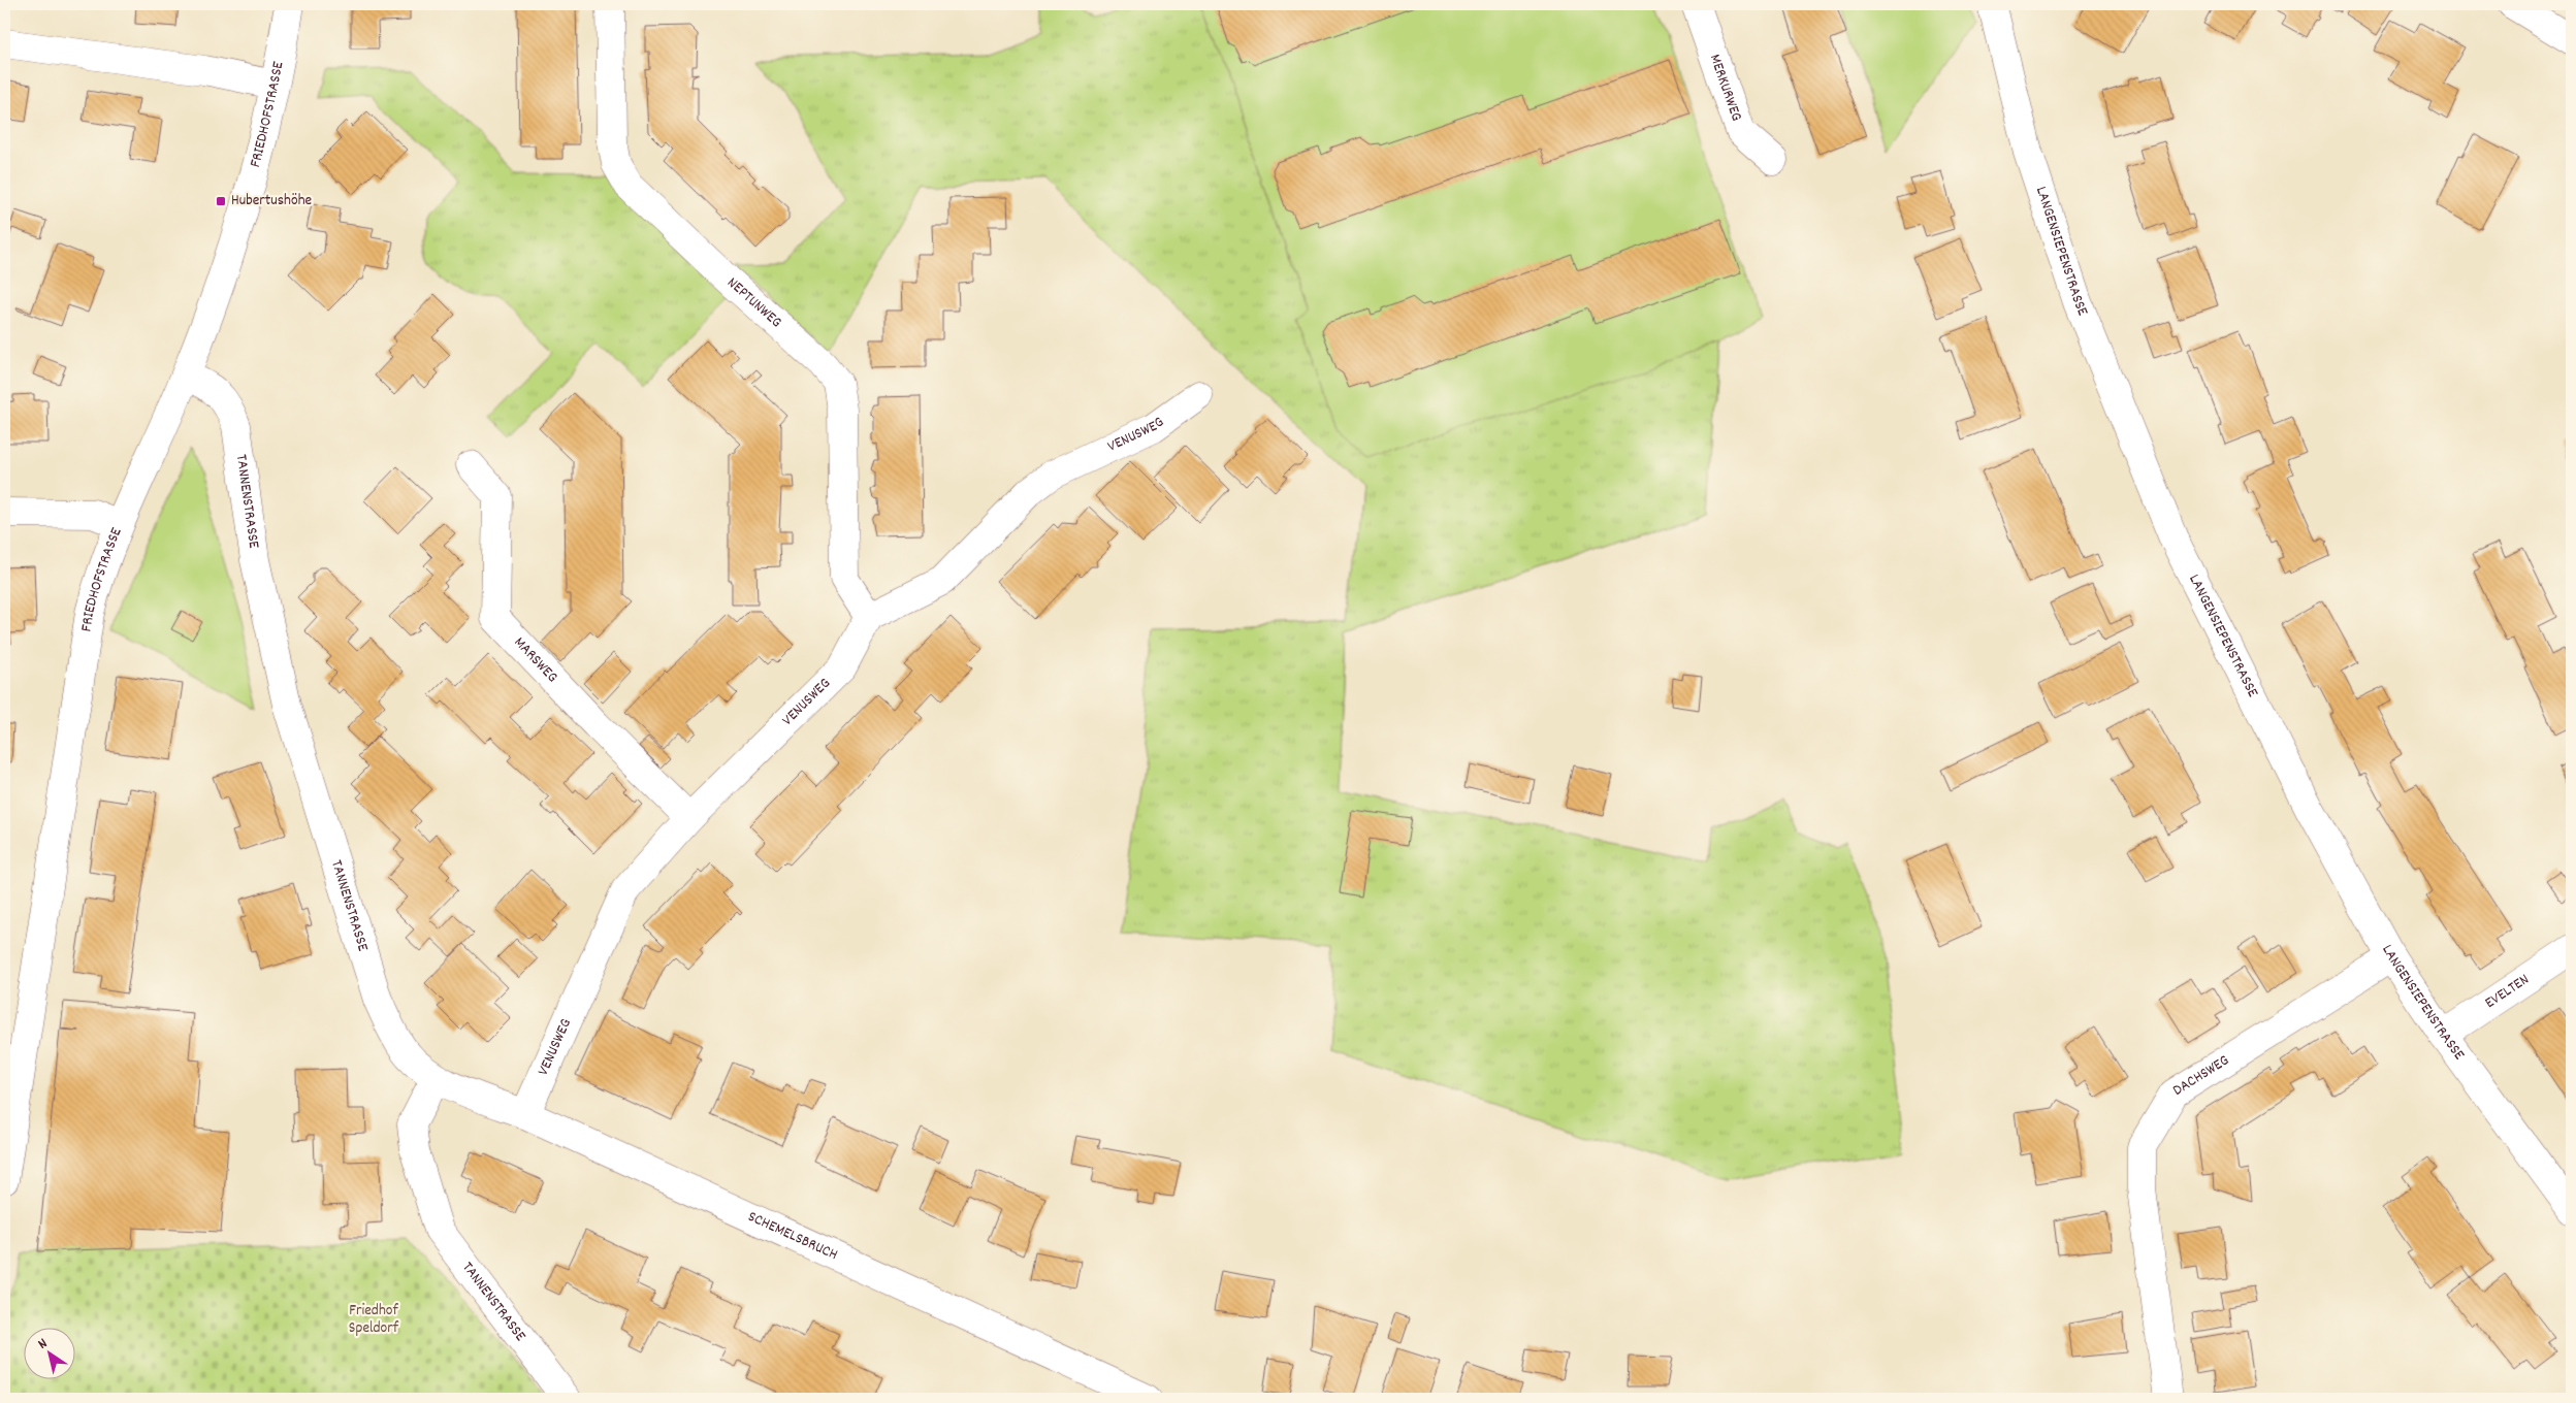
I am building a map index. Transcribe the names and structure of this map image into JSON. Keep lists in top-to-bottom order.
{
  "streets": {
    "street": [
      "MERKURWEG",
      "FRIEDHOFSTRASSE",
      "LANGENSIEPENSTRASSE",
      "NEPTUNWEG",
      "VENUSWEG",
      "TANNENSTRASSE",
      "MARSWEG",
      "EVELTEN",
      "DACHSWEG",
      "SCHEMELSBRUCH"
    ]
  },
  "crossings": [
    ["FRIEDHOFSTRASSE", "TANNENSTRASSE"],
    ["LANGENSIEPENSTRASSE", "EVELTEN"],
    ["LANGENSIEPENSTRASSE", "DACHSWEG"],
    ["NEPTUNWEG", "VENUSWEG"],
    ["VENUSWEG", "MARSWEG"],
    ["VENUSWEG", "SCHEMELSBRUCH"],
    ["TANNENSTRASSE", "SCHEMELSBRUCH"]
  ],
  "parks": ["Friedhof Speldorf"],
  "places": {
    "transit": ["Hubertushöhe"]
  },
  "north": "top left"
}
